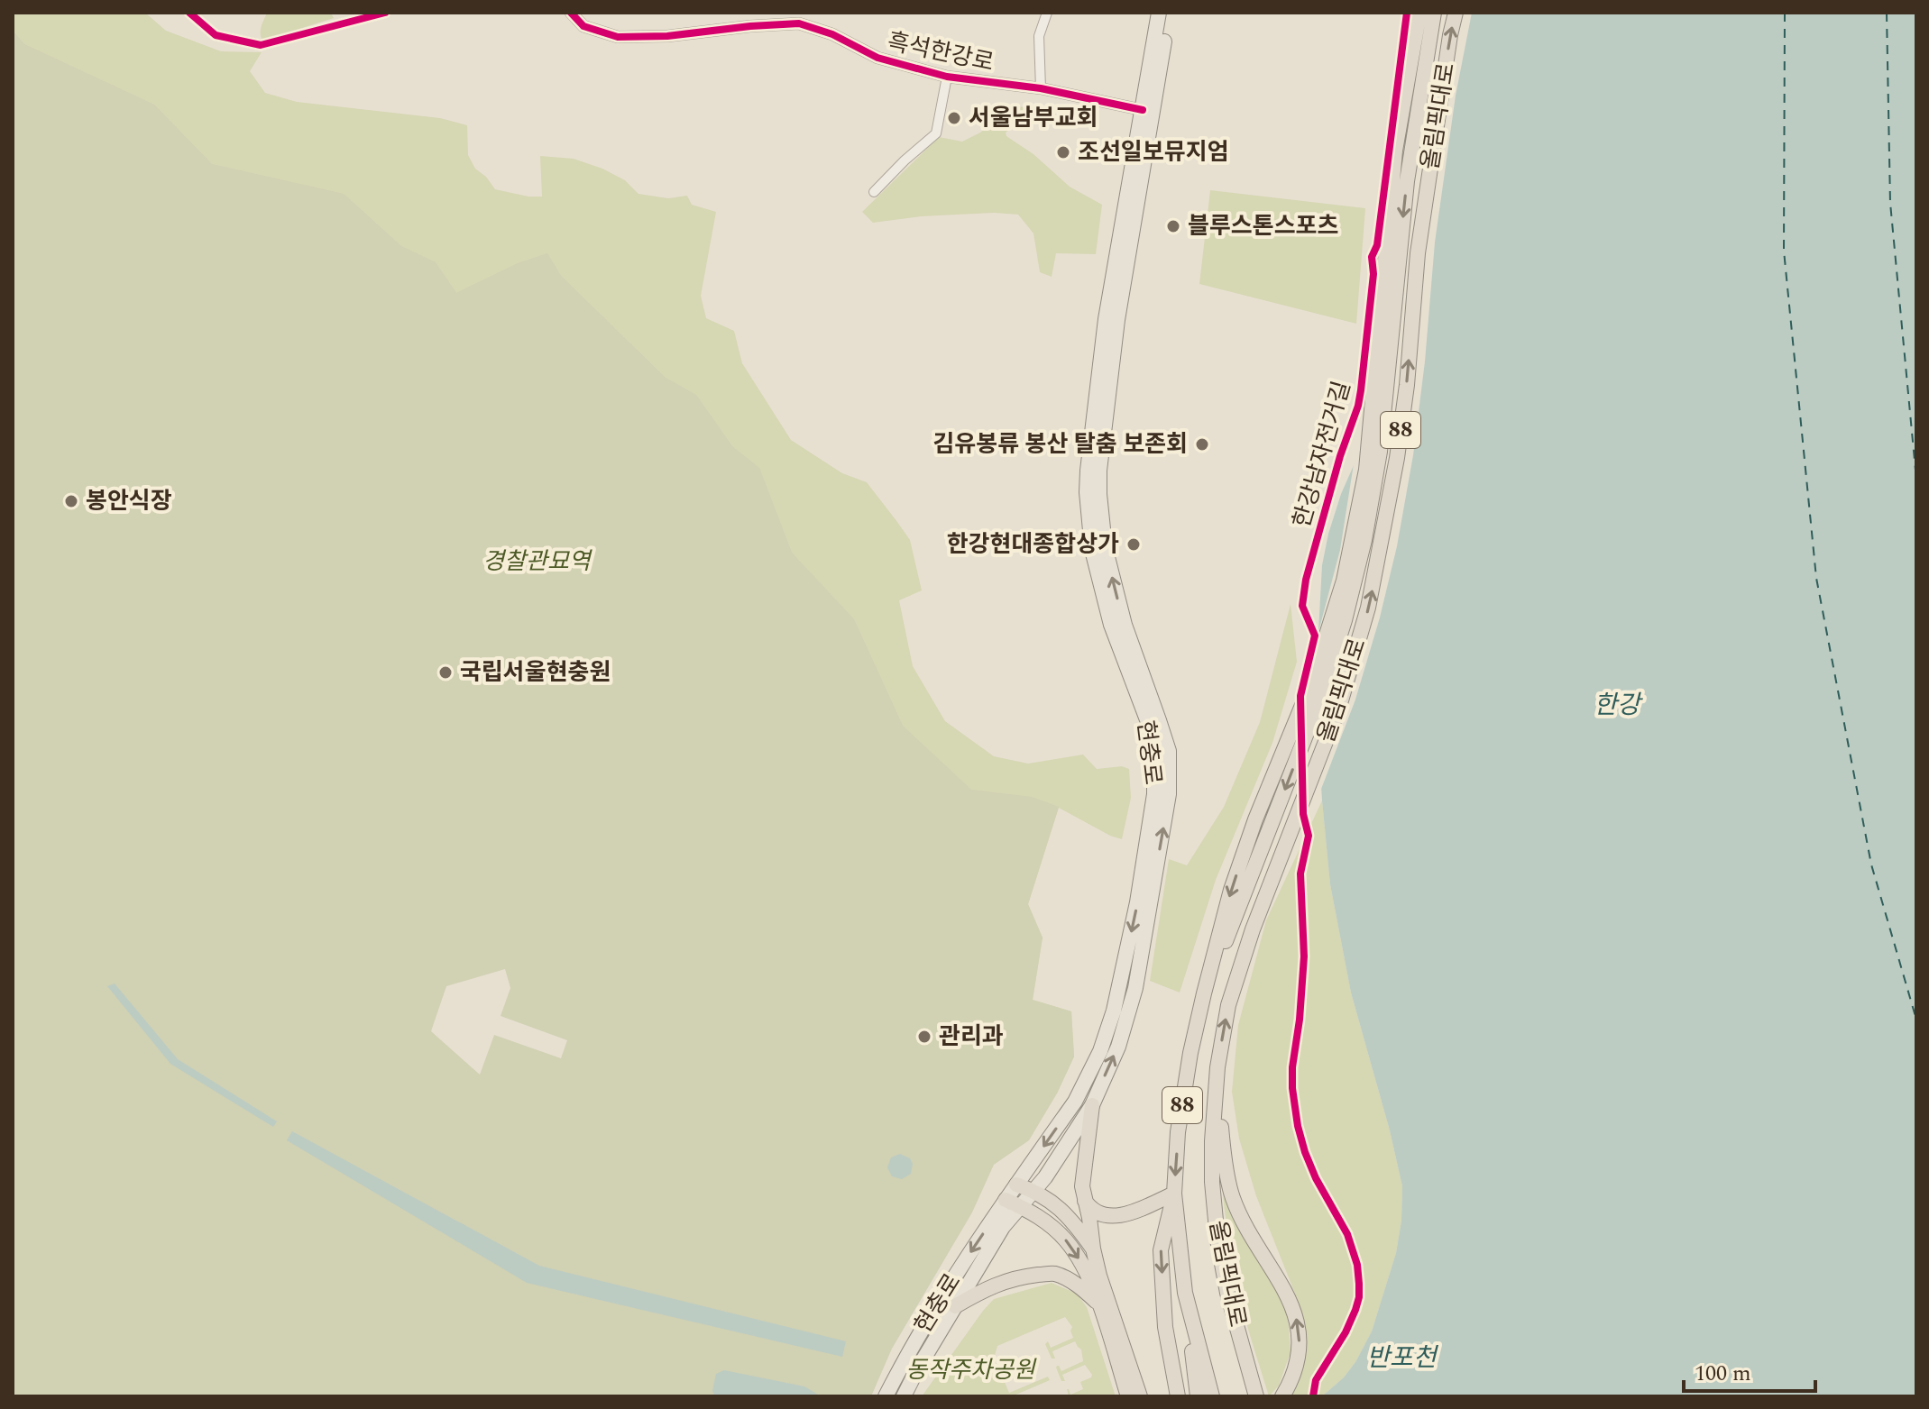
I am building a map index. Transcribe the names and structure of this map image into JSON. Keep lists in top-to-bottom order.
{
  "streets": {
    "highway": ["올림픽대로", "88"],
    "main road": ["현충로"],
    "street": ["흑석한강로"],
    "cycle path": ["한강남자전거길"]
  },
  "crossings": [
    ["흑석한강로", "현충로"]
  ],
  "water": ["한강", "반포천"],
  "parks": ["경찰관묘역", "동작주차공원"],
  "places": [
    "서울남부교회",
    "조선일보뮤지엄",
    "블루스톤스포츠",
    "김유봉류 봉산 탈춤 보존회",
    "봉안식장",
    "한강현대종합상가",
    "국립서울현충원",
    "관리과"
  ],
  "scale_bar": "100 m"
}
